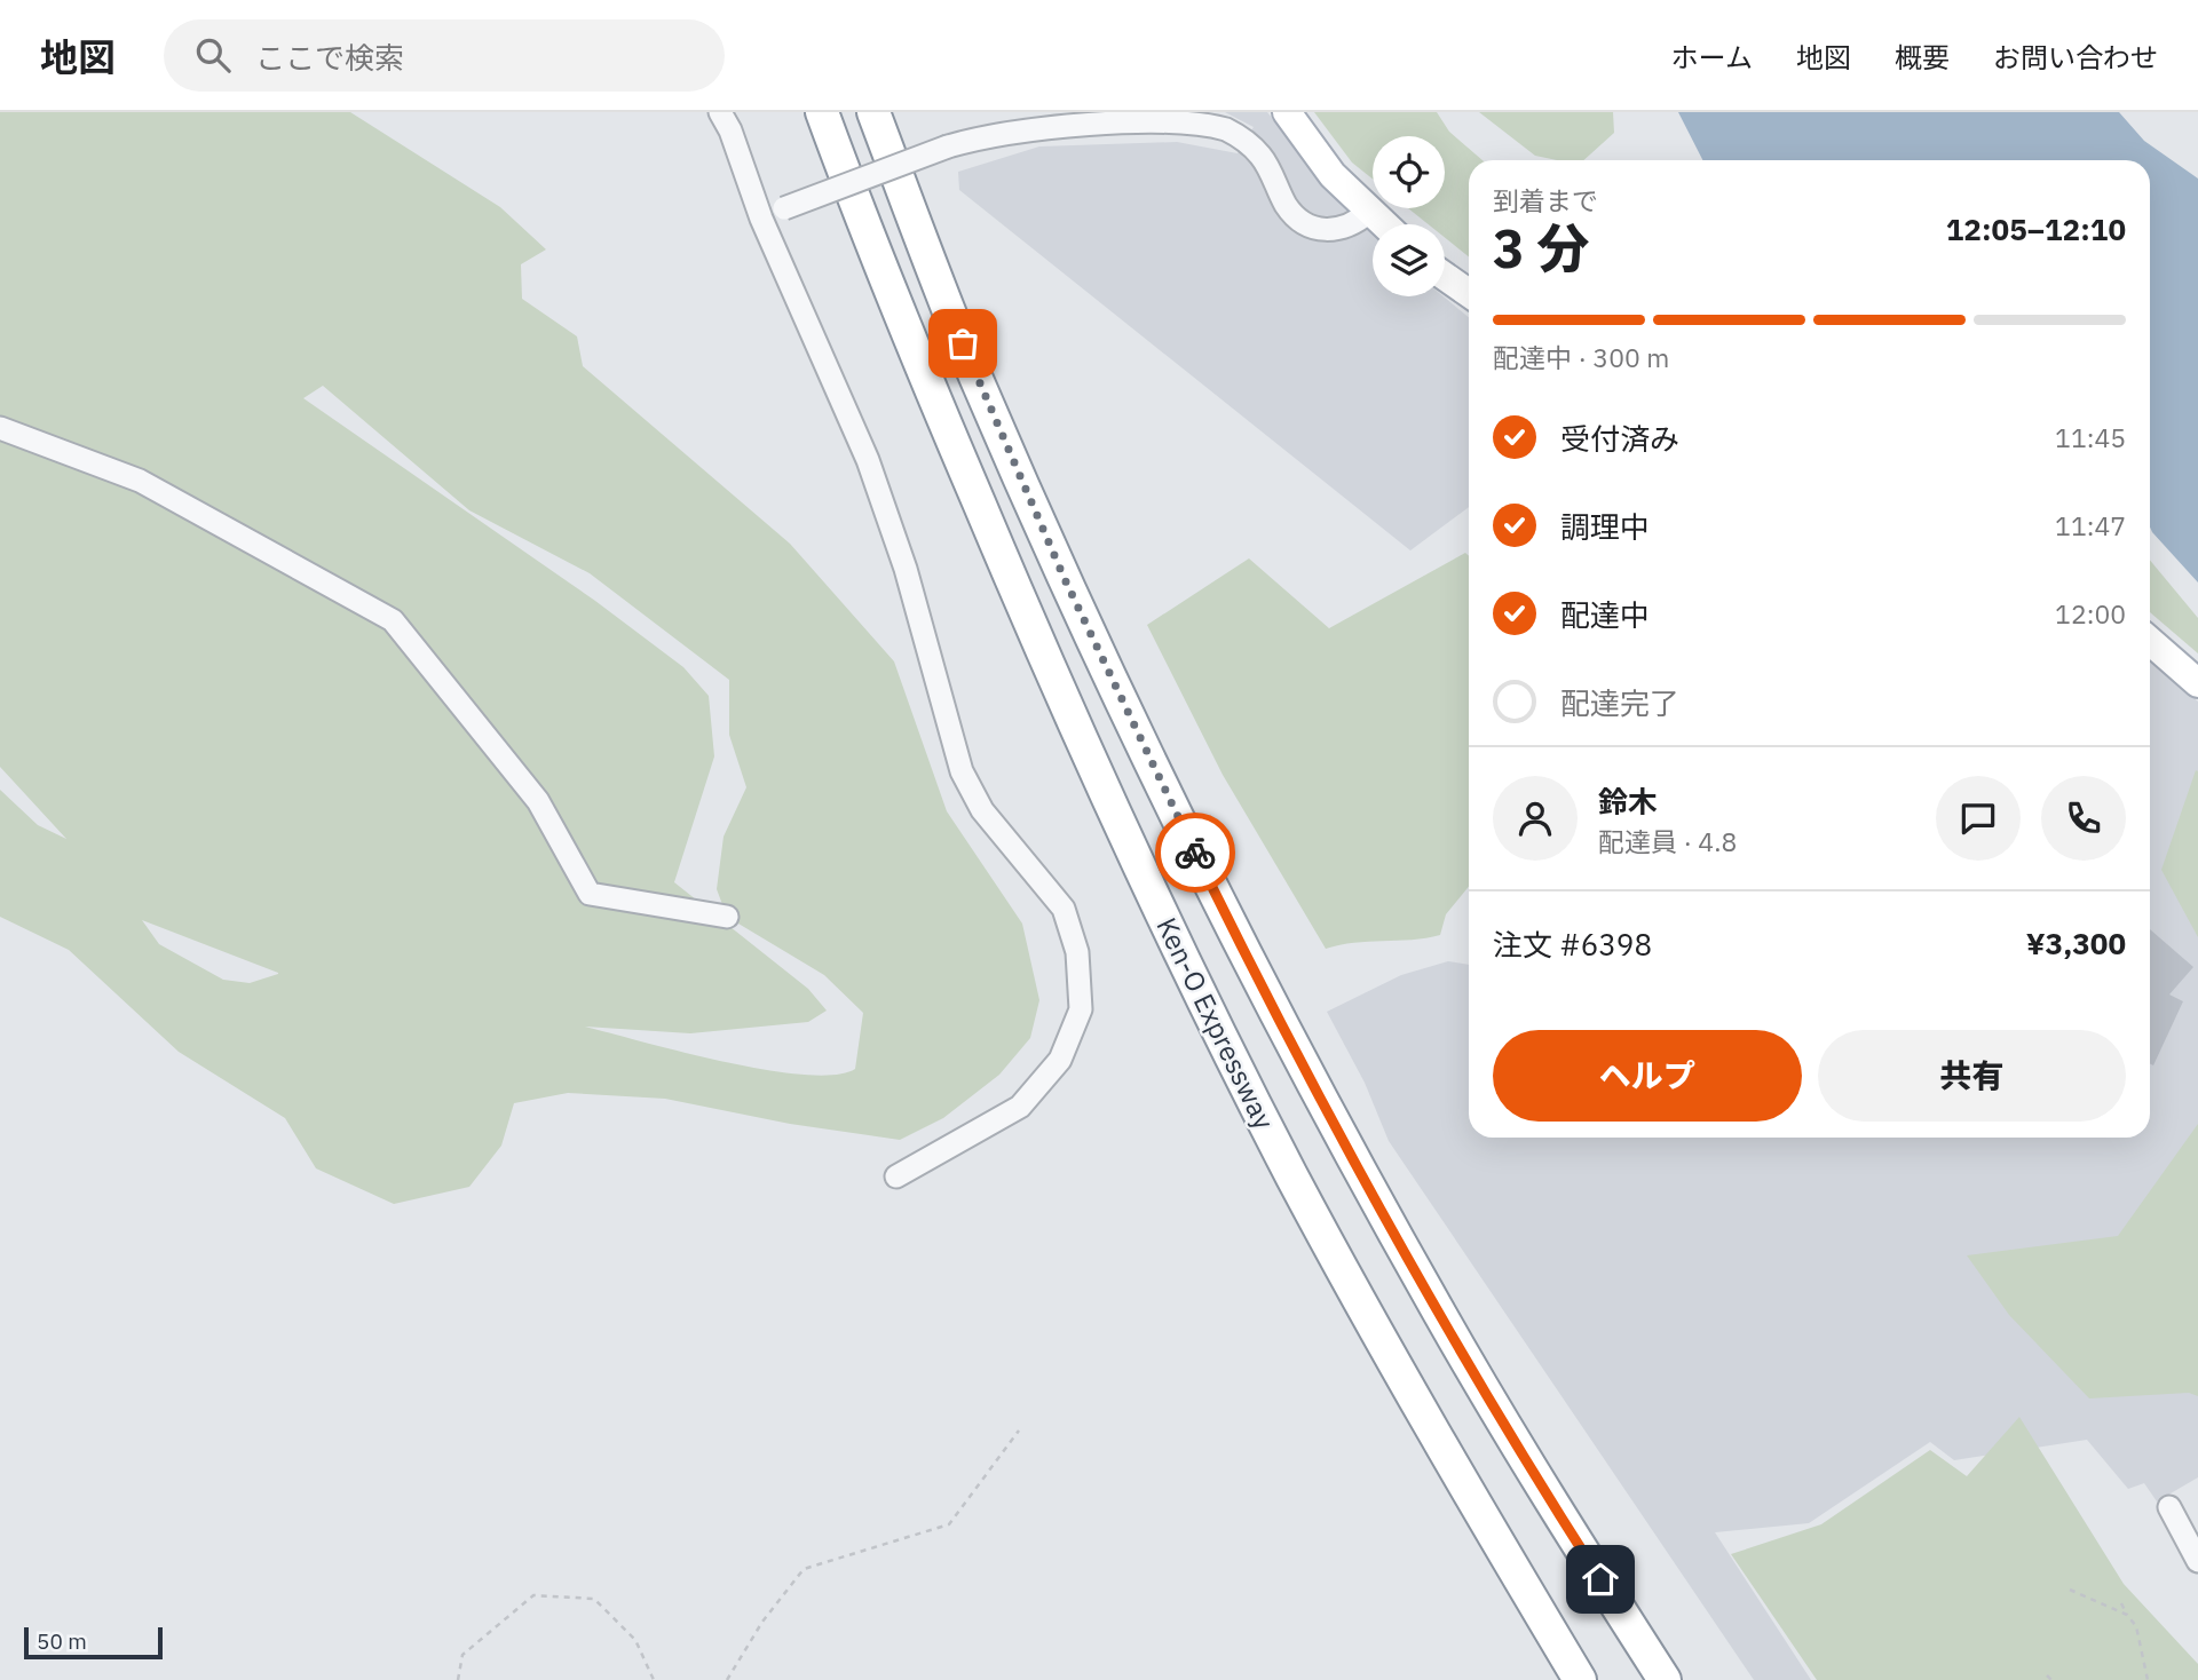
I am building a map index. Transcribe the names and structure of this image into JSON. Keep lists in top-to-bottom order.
{
  "streets": {
    "highway": ["Ken-O Expressway"]
  },
  "scale_bar": "50 m",
  "page": {
    "header": "地図",
    "search": "ここで検索",
    "nav": [
      "ホーム",
      "地図",
      "概要",
      "お問い合わせ"
    ],
    "heading": ["3 分", "到着まで", "12:05–12:10"],
    "panel": [
      "鈴木",
      "配達員 · 4.8",
      "注文 #6398",
      "¥3,300"
    ],
    "bar": "配達中 · 300 m",
    "list": [
      ["受付済み", "11:45"],
      ["調理中", "11:47"],
      ["配達中", "12:00"],
      "配達完了"
    ],
    "buttons": ["ヘルプ", "共有"],
    "scale": "50 m"
  }
}
